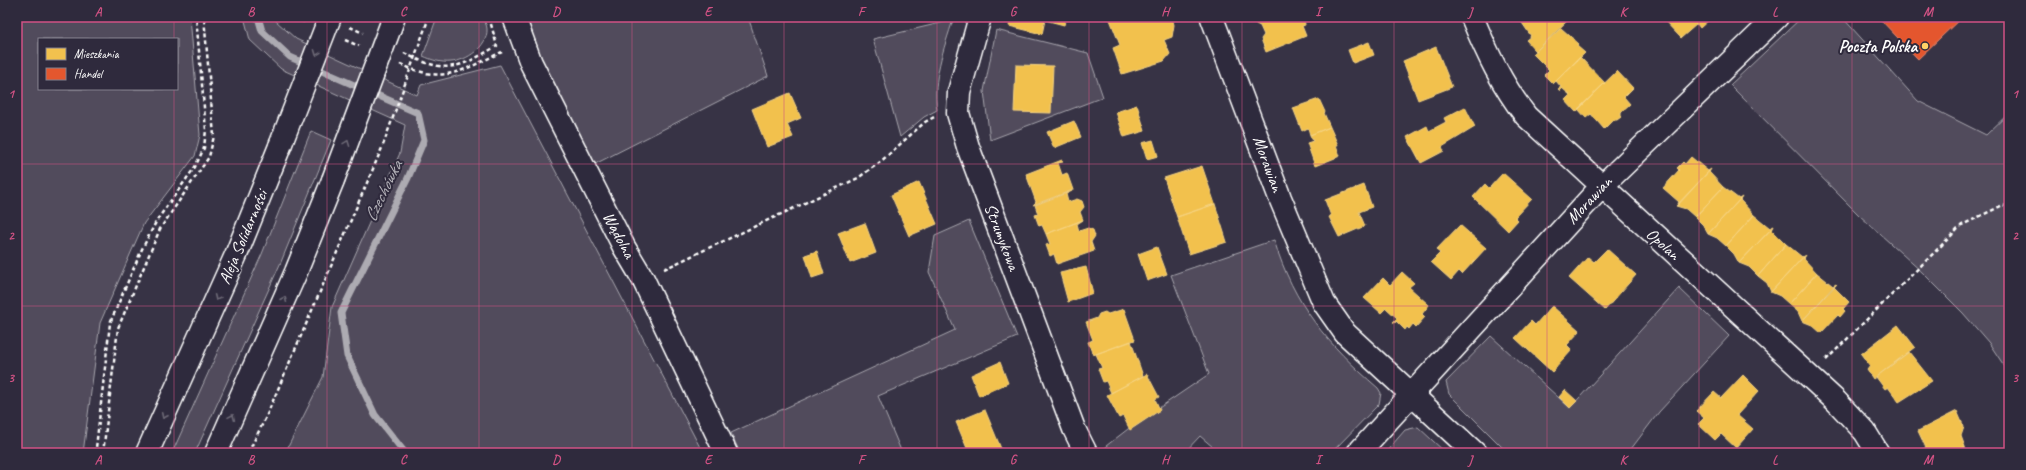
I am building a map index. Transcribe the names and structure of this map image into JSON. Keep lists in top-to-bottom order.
{
  "streets": {
    "street": [
      "Morawian",
      "Wądolna",
      "Aleja Solidarności",
      "Strumykowa",
      "Opolan"
    ]
  },
  "crossings": [
    ["Morawian", "Opolan"]
  ],
  "water": ["Czechówka"],
  "places": ["Poczta Polska"],
  "legend": ["Mieszkania", "Handel"],
  "grid": {
    "columns": [
      "A",
      "B",
      "C",
      "D",
      "E",
      "F",
      "G",
      "H",
      "I",
      "J",
      "K",
      "L",
      "M"
    ],
    "rows": ["1", "2", "3"]
  }
}
